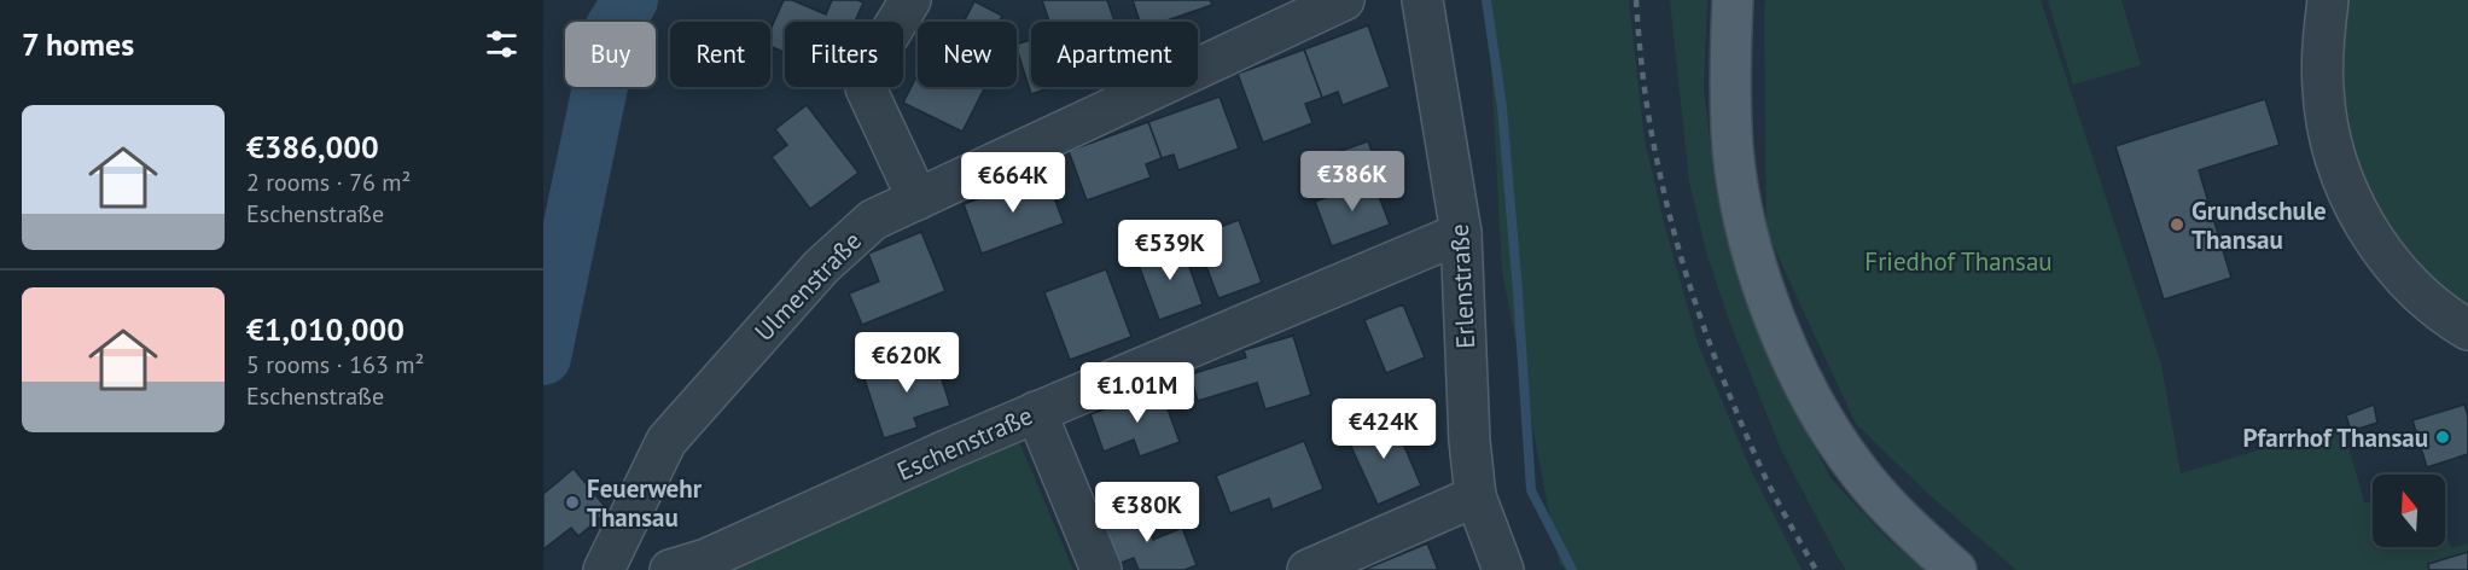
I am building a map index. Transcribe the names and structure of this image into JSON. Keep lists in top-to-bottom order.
{
  "streets": {
    "street": ["Ulmenstraße", "Erlenstraße", "Eschenstraße"]
  },
  "crossings": [
    ["Erlenstraße", "Eschenstraße"]
  ],
  "parks": ["Friedhof Thansau"],
  "places": ["Grundschule Thansau", "Pfarrhof Thansau", "Feuerwehr Thansau"],
  "north": "top",
  "page": {
    "heading": "7 homes",
    "chip": [
      "Buy",
      "Rent",
      "Filters",
      "New",
      "Apartment"
    ],
    "list": [
      {
        "name": "€386,000",
        "note": "2 rooms · 76 m² · Eschenstraße"
      },
      {
        "name": "€1,010,000",
        "note": "5 rooms · 163 m² · Eschenstraße"
      }
    ],
    "price": [
      "€386K",
      "€664K",
      "€539K",
      "€620K",
      "€1.01M",
      "€424K",
      "€380K"
    ]
  }
}
